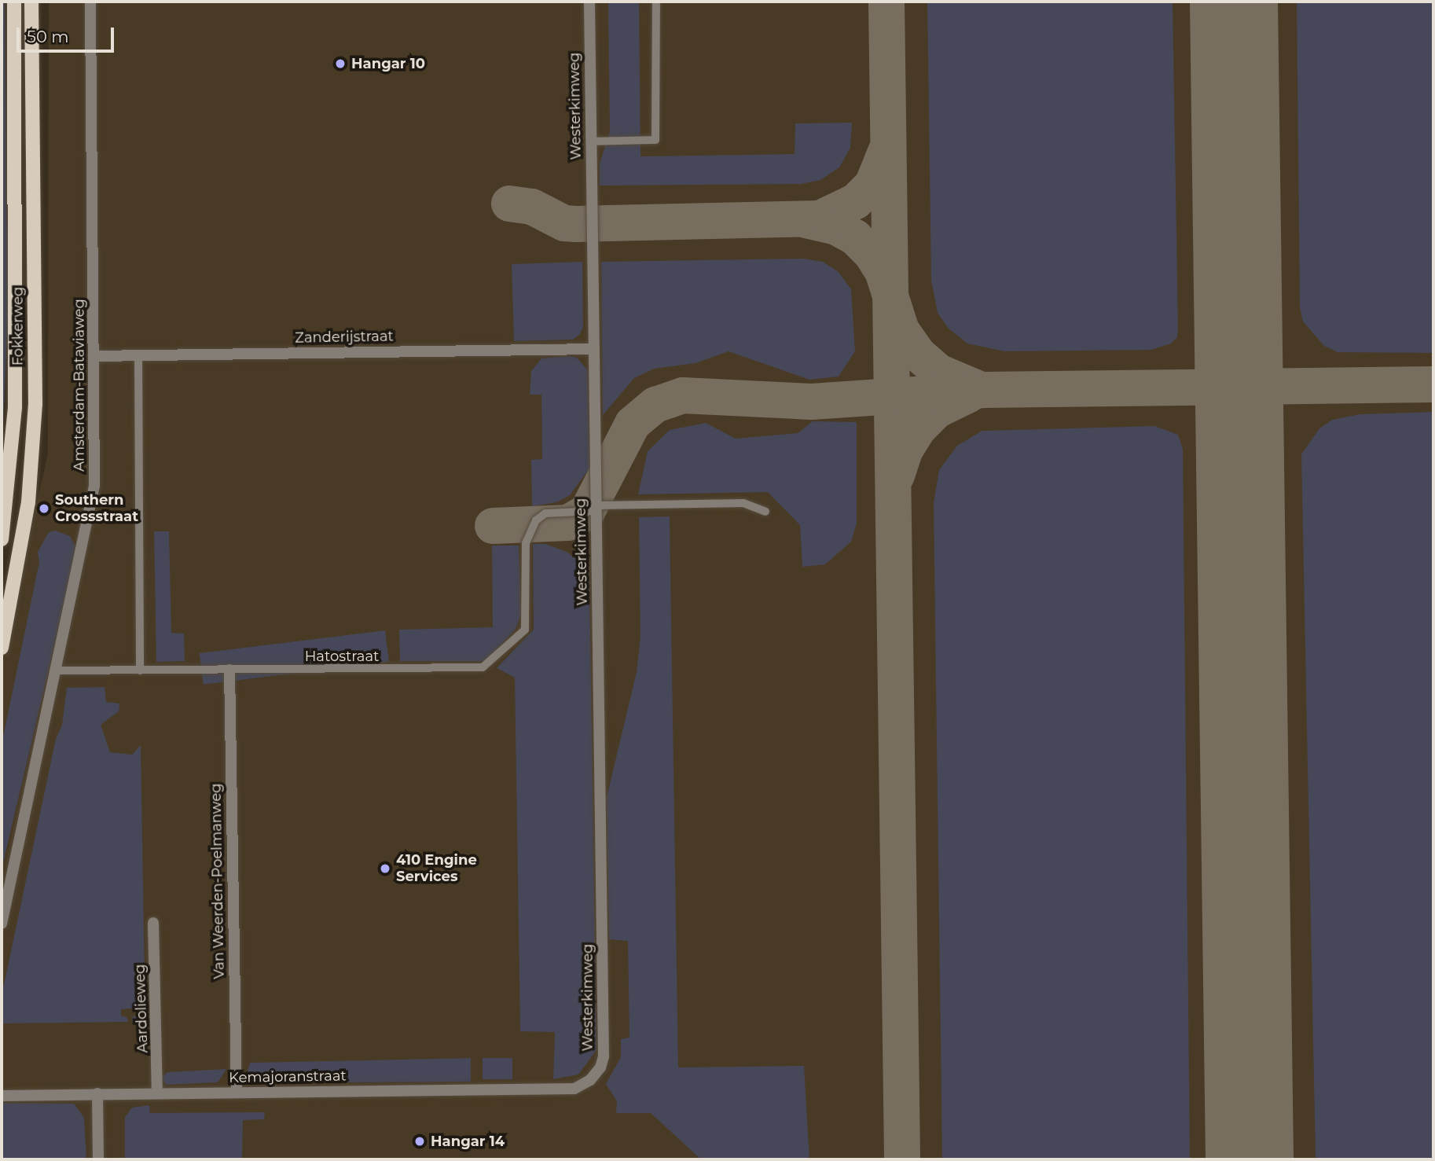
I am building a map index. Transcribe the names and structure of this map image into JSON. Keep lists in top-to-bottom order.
{
  "streets": {
    "main road": ["Fokkerweg"],
    "street": [
      "Westerkimweg",
      "Zanderijstraat",
      "Amsterdam-Bataviaweg",
      "Van Weerden-Poelmanweg",
      "Aardolieweg",
      "Kemajoranstraat"
    ],
    "lane": ["Hatostraat"]
  },
  "crossings": [
    ["Westerkimweg", "Zanderijstraat"],
    ["Westerkimweg", "Hatostraat"],
    ["Westerkimweg", "Kemajoranstraat"],
    ["Zanderijstraat", "Amsterdam-Bataviaweg"],
    ["Amsterdam-Bataviaweg", "Hatostraat"],
    ["Hatostraat", "Van Weerden-Poelmanweg"],
    ["Van Weerden-Poelmanweg", "Kemajoranstraat"],
    ["Aardolieweg", "Kemajoranstraat"]
  ],
  "places": [
    "Hangar 10",
    "Southern Crossstraat",
    "410 Engine Services",
    "Hangar 14"
  ],
  "scale_bar": "50 m"
}
